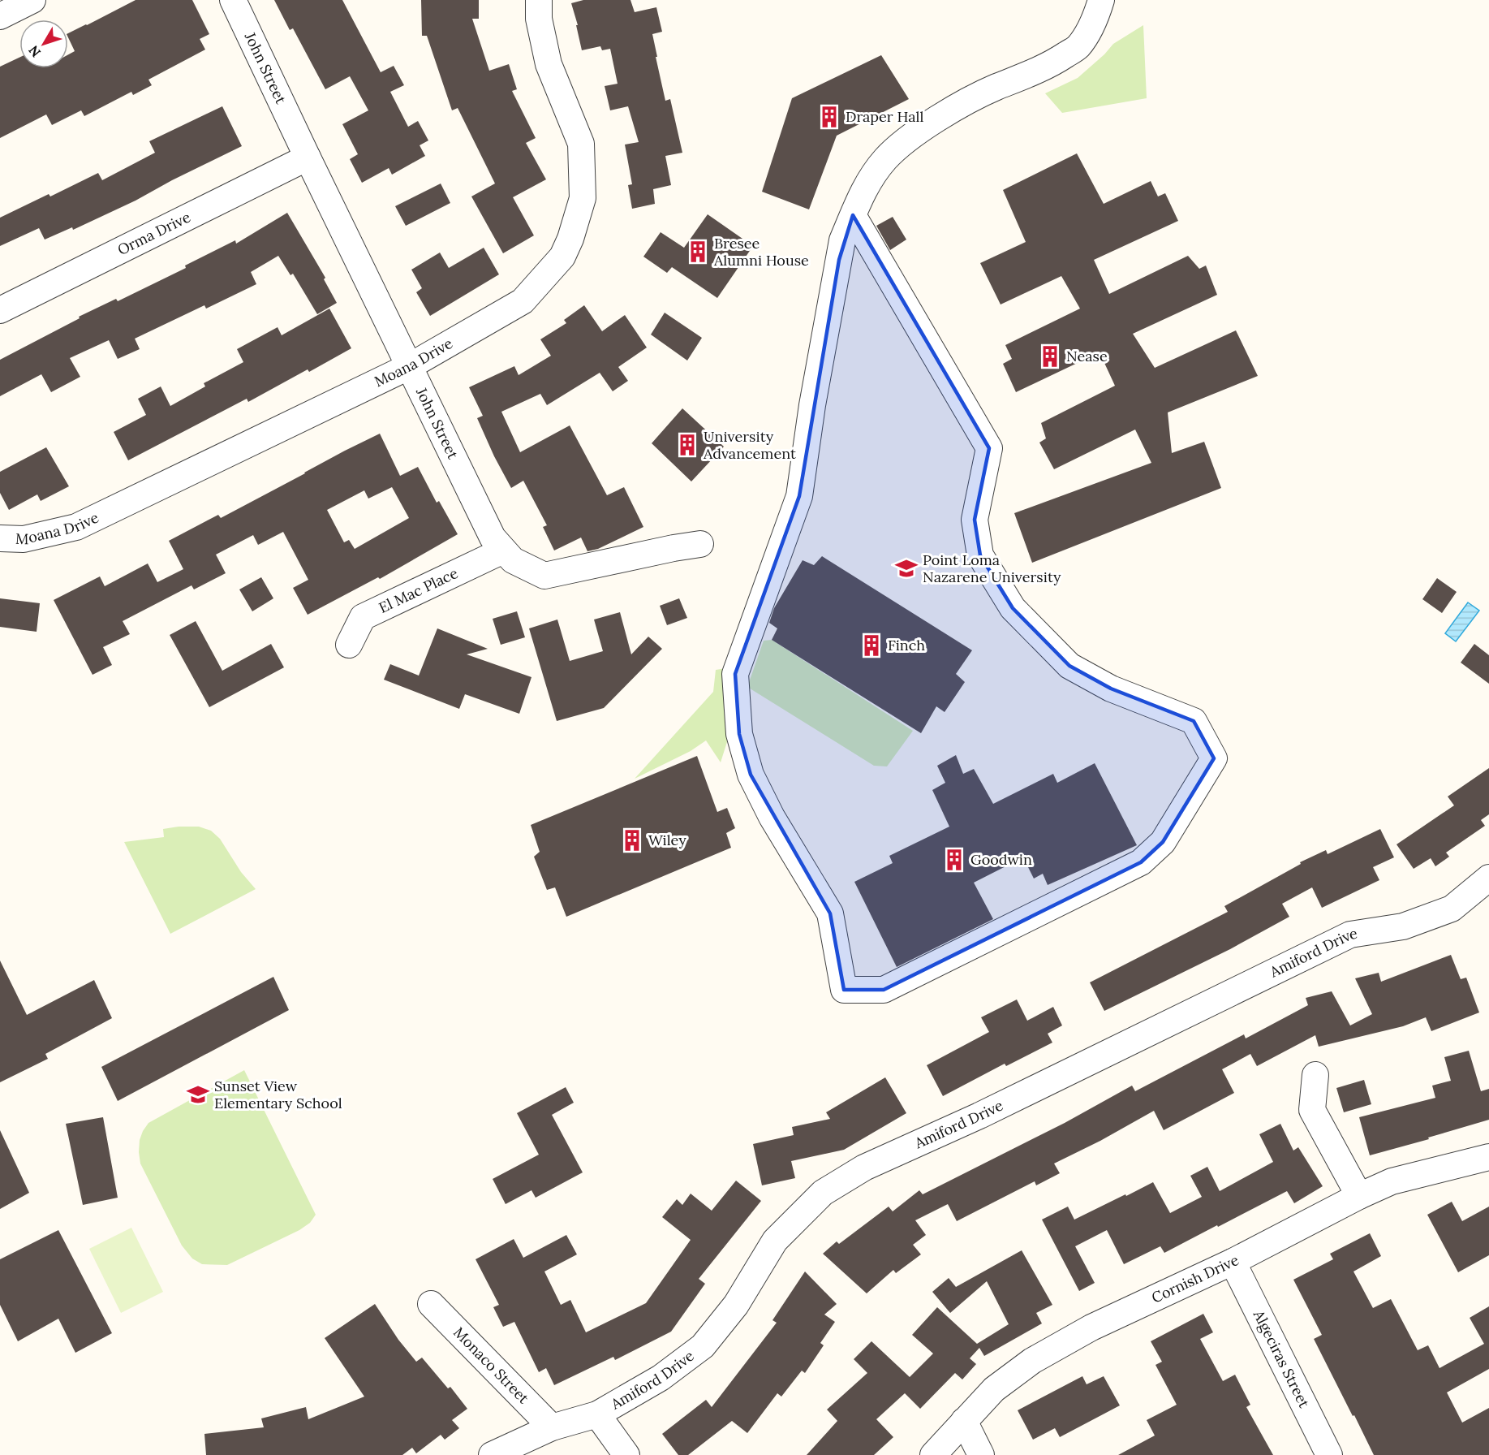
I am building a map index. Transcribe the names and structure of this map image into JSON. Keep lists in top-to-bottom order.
{
  "streets": {
    "street": [
      "John Street",
      "Orma Drive",
      "Moana Drive",
      "El Mac Place",
      "Amiford Drive",
      "Cornish Drive",
      "Algeciras Street",
      "Monaco Street"
    ]
  },
  "crossings": [
    ["John Street", "Orma Drive"],
    ["John Street", "Moana Drive"],
    ["John Street", "El Mac Place"],
    ["Amiford Drive", "Monaco Street"],
    ["Cornish Drive", "Algeciras Street"]
  ],
  "places": {
    "building": [
      "Draper Hall",
      "Bresee Alumni House",
      "Nease",
      "University Advancement",
      "Finch",
      "Wiley",
      "Goodwin"
    ],
    "school or university": ["Point Loma Nazarene University", "Sunset View Elementary School"]
  },
  "north": "bottom left"
}
